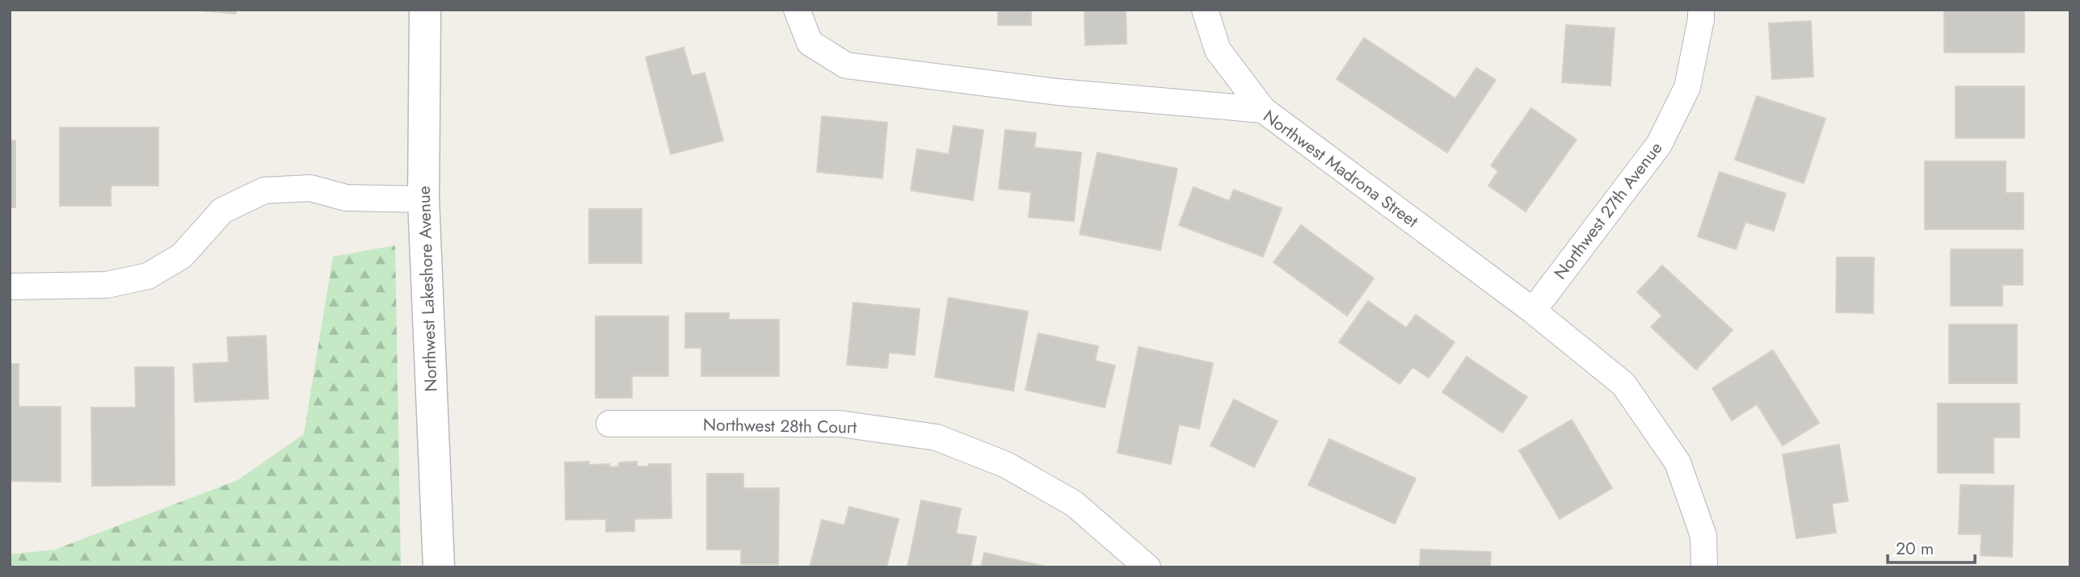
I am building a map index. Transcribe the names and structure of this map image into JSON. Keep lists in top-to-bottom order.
{
  "streets": {
    "main road": ["Northwest Lakeshore Avenue"],
    "street": ["Northwest Madrona Street", "Northwest 27th Avenue", "Northwest 28th Court"]
  },
  "crossings": [
    ["Northwest Madrona Street", "Northwest 27th Avenue"]
  ],
  "scale_bar": "20 m"
}
